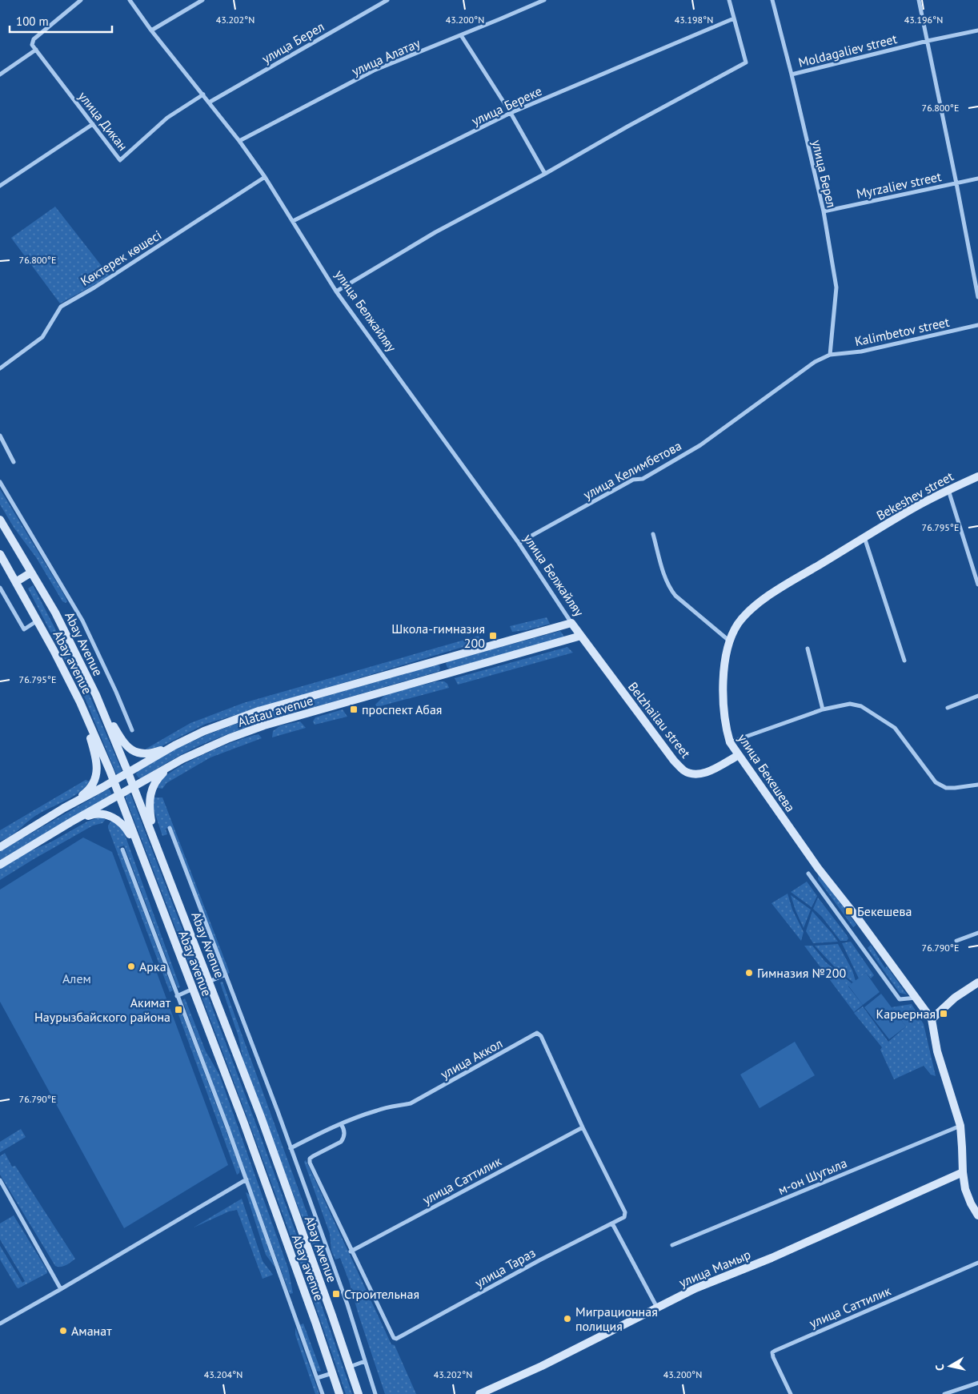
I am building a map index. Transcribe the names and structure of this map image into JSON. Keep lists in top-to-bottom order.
{
  "streets": {
    "main road": [
      "улица Белжайляу",
      "Bekeshev street",
      "Abay Avenue",
      "Abay avenue",
      "Alatau avenue",
      "Belzhailau street",
      "улица Бекешева",
      "улица Мамыр"
    ],
    "street": [
      "улица Берел",
      "Moldagaliev street",
      "улица Алатау",
      "улица Береке",
      "улица Дикан",
      "Myrzaliev street",
      "Көктерек көшесі",
      "Kalimbetov street",
      "улица Келимбетова",
      "улица Аккол",
      "м-он Шугыла",
      "улица Саттилик",
      "улица Тараз"
    ]
  },
  "crossings": [
    ["улица Берел", "Moldagaliev street"],
    ["улица Берел", "Myrzaliev street"],
    ["улица Берел", "улица Белжайляу"],
    ["улица Берел", "Kalimbetov street"],
    ["улица Берел", "улица Келимбетова"],
    ["улица Алатау", "улица Белжайляу"],
    ["улица Береке", "улица Белжайляу"],
    ["улица Дикан", "улица Белжайляу"],
    ["Көктерек көшесі", "улица Белжайляу"],
    ["улица Белжайляу", "улица Келимбетова"],
    ["улица Белжайляу", "Alatau avenue"],
    ["улица Белжайляу", "Belzhailau street"],
    ["Kalimbetov street", "улица Келимбетова"],
    ["Bekeshev street", "улица Бекешева"],
    ["Abay Avenue", "Alatau avenue"],
    ["Abay avenue", "Alatau avenue"],
    ["Alatau avenue", "Belzhailau street"],
    ["Belzhailau street", "улица Бекешева"],
    ["улица Аккол", "улица Саттилик"],
    ["улица Аккол", "улица Тараз"],
    ["улица Саттилик", "улица Тараз"]
  ],
  "parks": ["Алем"],
  "places": {
    "transit": [
      "Школа-гимназия 200",
      "проспект Абая",
      "Бекешева",
      "Акимат Наурызбайского района",
      "Карьерная",
      "Строительная"
    ],
    "other": [
      "Арка",
      "Гимназия №200",
      "Миграционная полиция",
      "Аманат"
    ]
  },
  "scale_bar": "100 m",
  "north": "left",
  "coordinates": [
    "43.202°N",
    "43.200°N",
    "43.198°N",
    "43.196°N",
    "76.800°E",
    "76.795°E",
    "76.790°E",
    "43.204°N"
  ]
}
